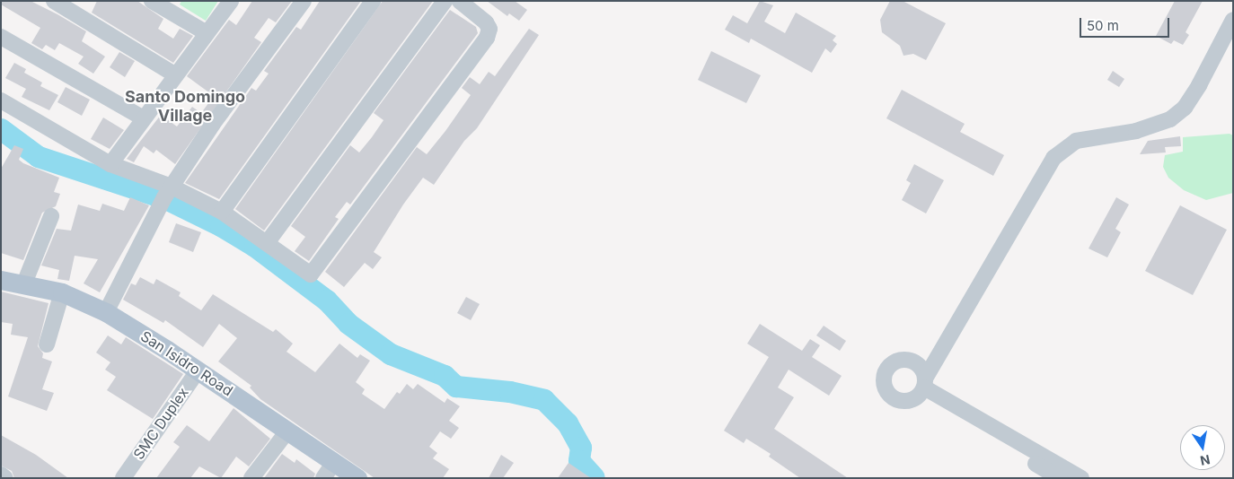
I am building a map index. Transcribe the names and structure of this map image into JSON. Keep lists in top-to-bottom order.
{
  "streets": {
    "main road": ["San Isidro Road"],
    "street": ["SMC Duplex"]
  },
  "crossings": [
    ["San Isidro Road", "SMC Duplex"]
  ],
  "districts": ["Santo Domingo Village"],
  "scale_bar": "50 m",
  "north": "bottom"
}
